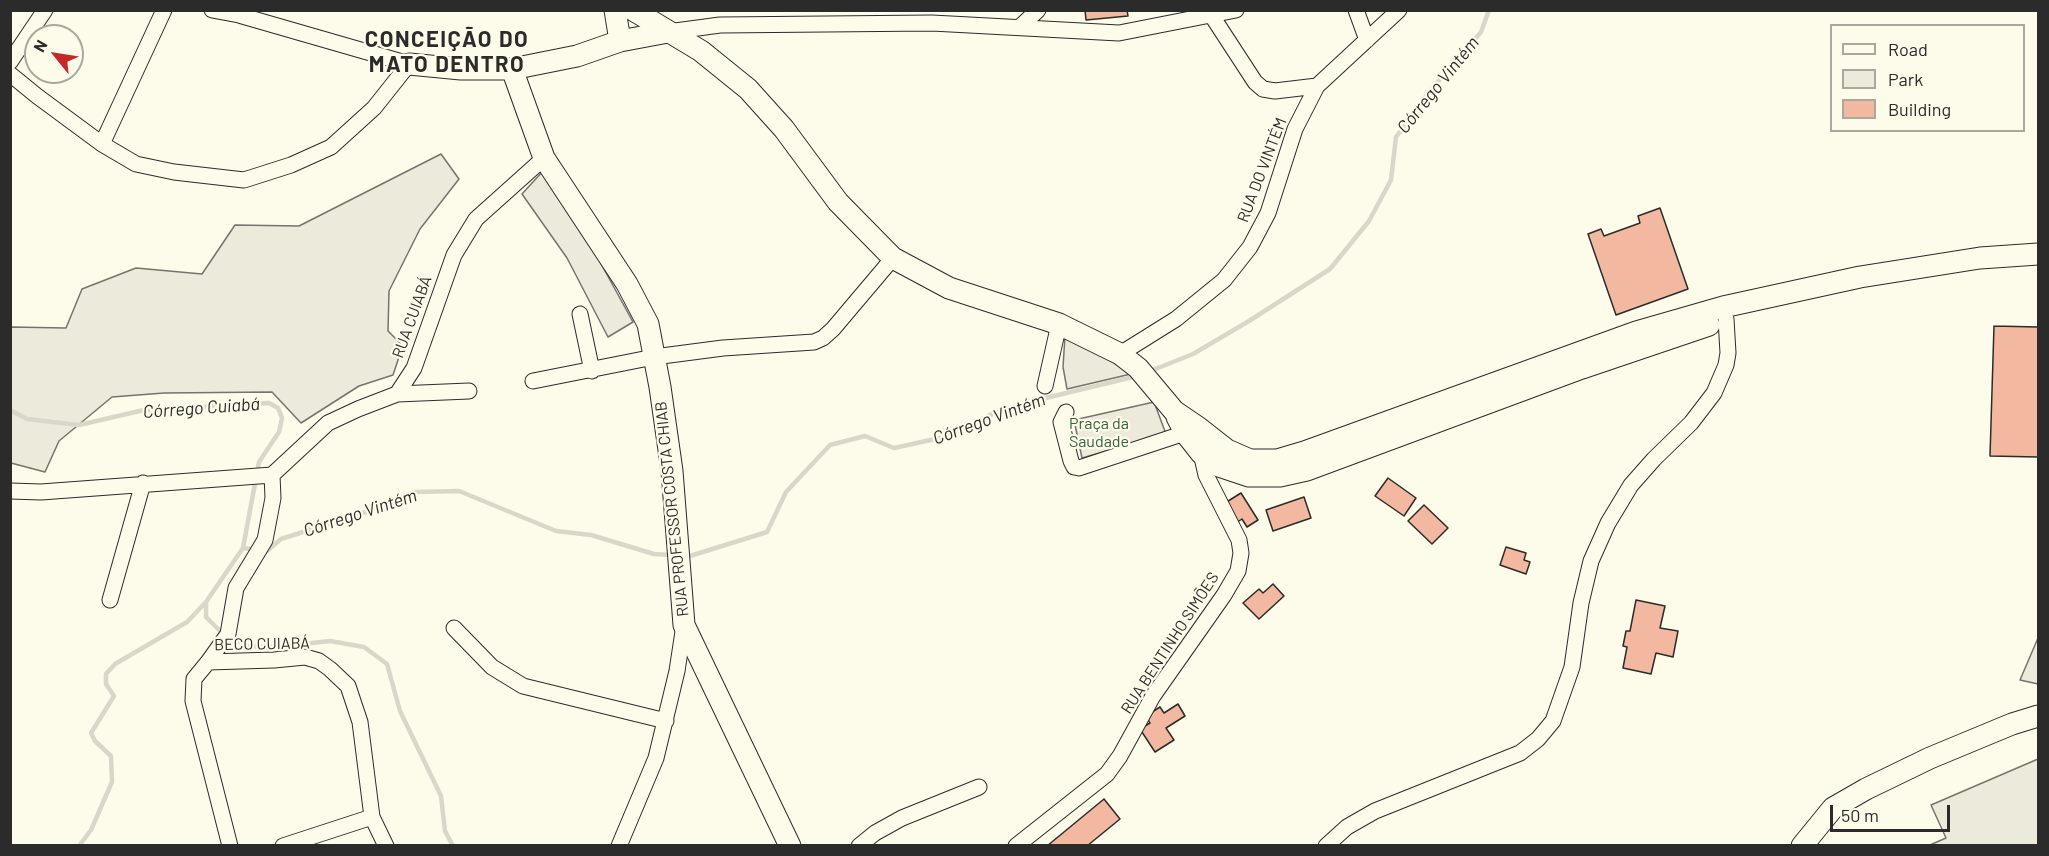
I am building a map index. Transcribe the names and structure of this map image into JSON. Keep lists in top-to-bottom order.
{
  "streets": {
    "main road": ["RUA PROFESSOR COSTA CHIAB"],
    "street": [
      "RUA DO VINTÉM",
      "RUA CUIABÁ",
      "RUA BENTINHO SIMÕES",
      "BECO CUIABÁ"
    ]
  },
  "crossings": [
    ["RUA CUIABÁ", "RUA PROFESSOR COSTA CHIAB"]
  ],
  "districts": ["CONCEIÇÃO DO MATO DENTRO"],
  "water": ["Córrego Vintém", "Córrego Cuiabá"],
  "parks": ["Praça da Saudade"],
  "legend": ["Road", "Park", "Building"],
  "scale_bar": "50 m",
  "north": "top left"
}
